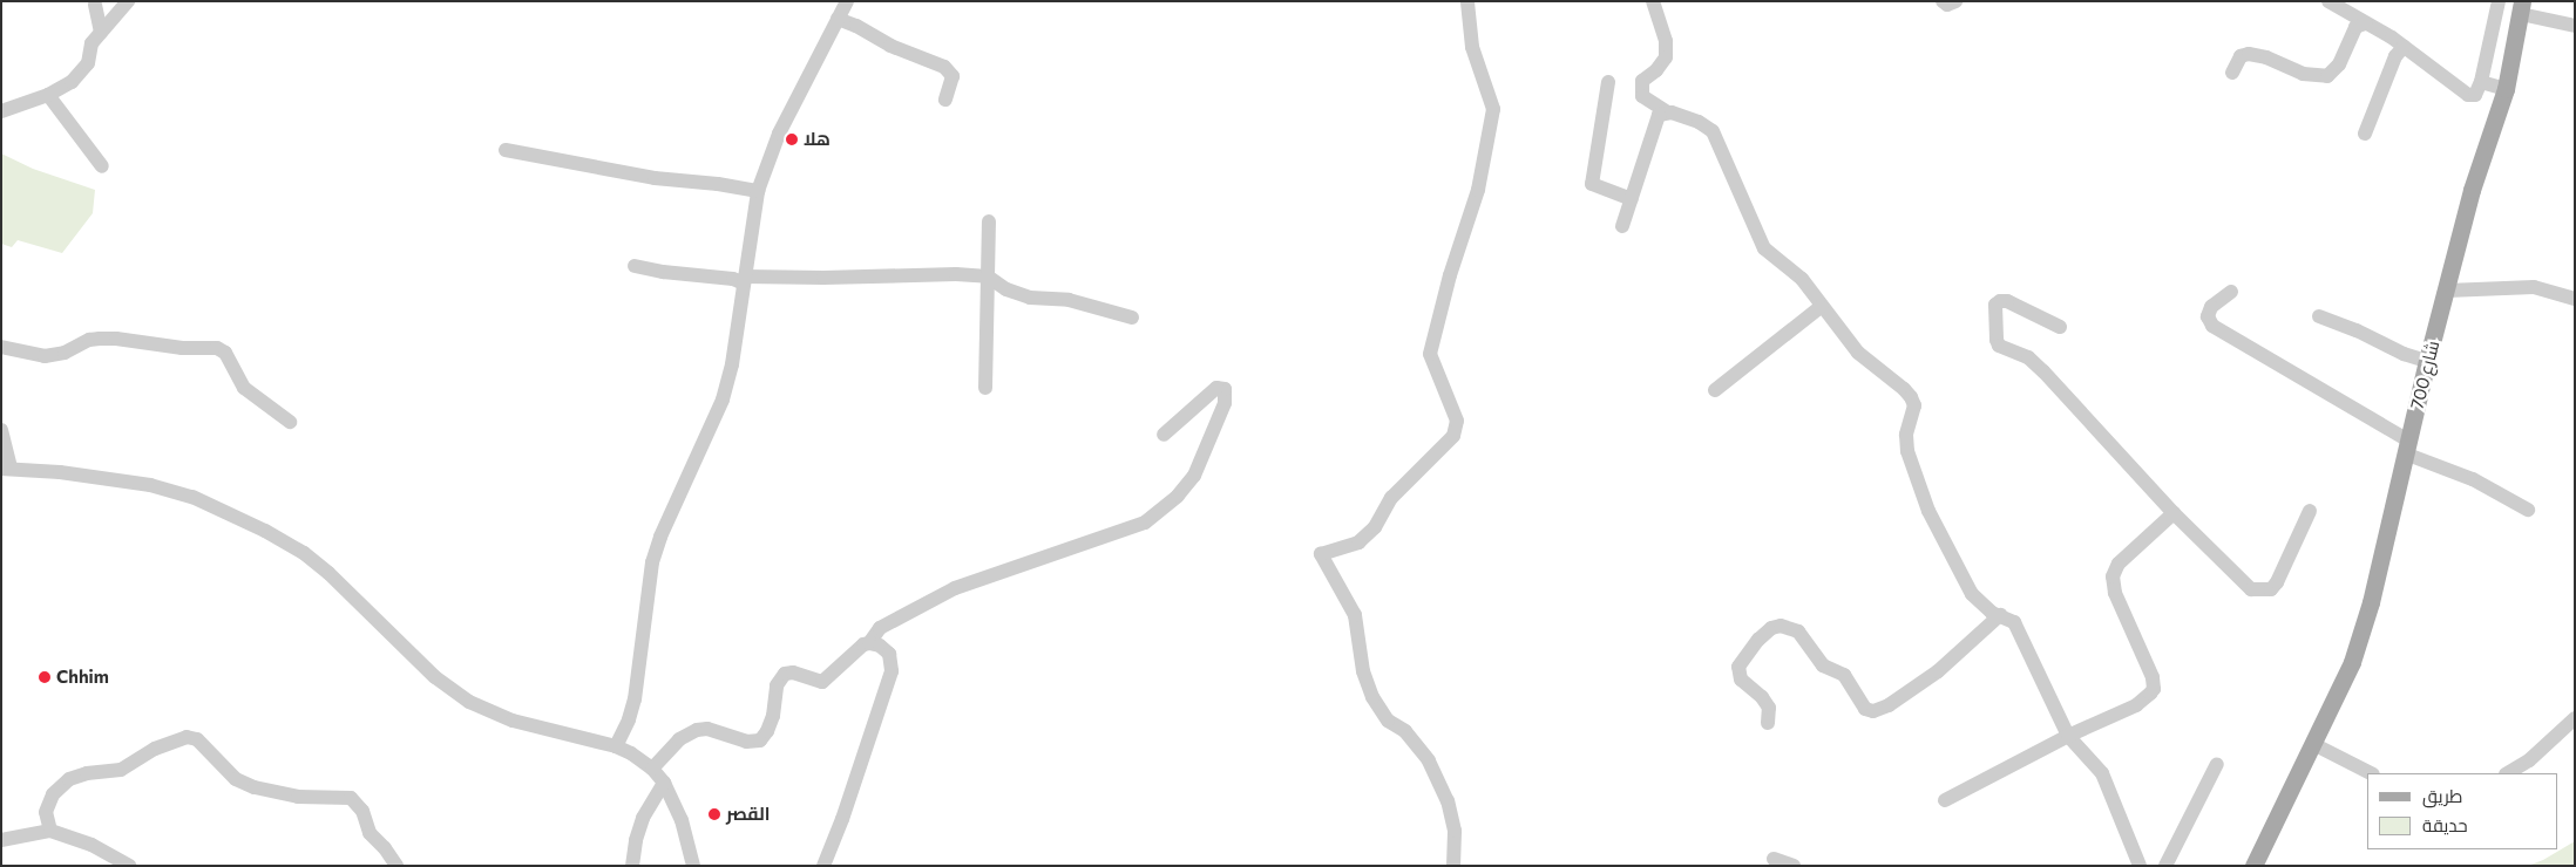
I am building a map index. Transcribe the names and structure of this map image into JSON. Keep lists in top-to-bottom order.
{
  "streets": {
    "main road": ["شارع 700"]
  },
  "places": ["هلا", "Chhim", "القصر"],
  "legend": ["طريق", "حديقة"]
}
